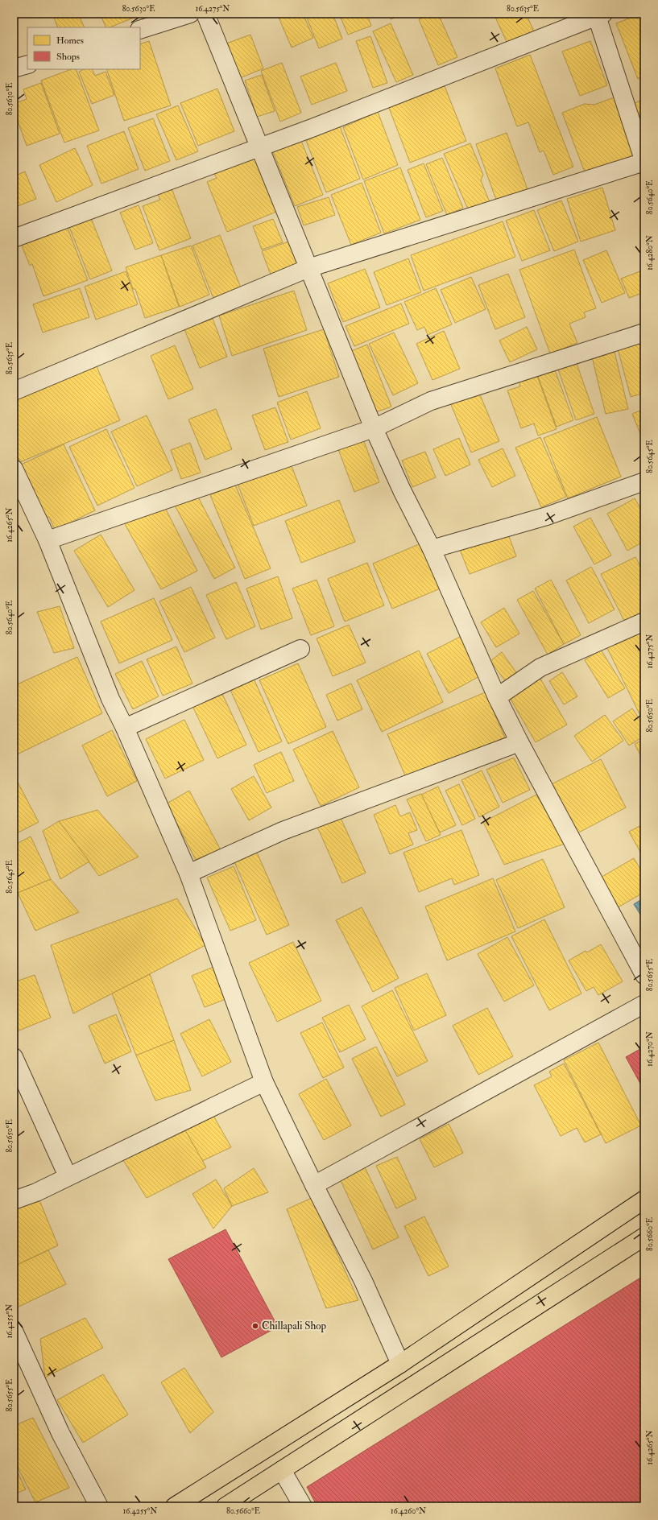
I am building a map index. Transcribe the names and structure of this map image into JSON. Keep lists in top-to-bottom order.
{
  "places": ["Chillapali Shop"],
  "legend": ["Homes", "Shops"],
  "coordinates": [
    "80.5630°E",
    "16.4275°N",
    "80.5635°E",
    "80.5640°E",
    "16.4280°N",
    "80.5645°E",
    "16.4265°N",
    "80.5650°E",
    "80.5655°E",
    "16.4270°N",
    "80.5660°E",
    "16.4255°N",
    "16.4260°N"
  ]
}
